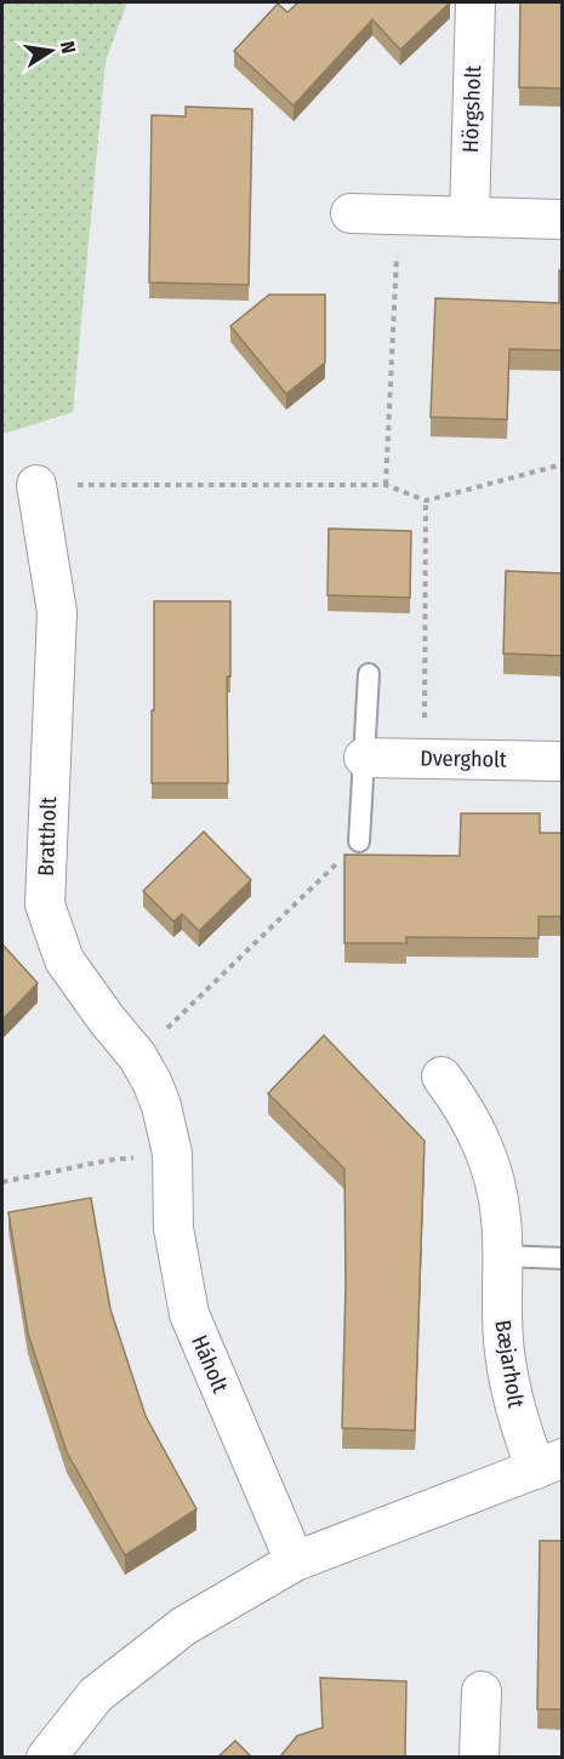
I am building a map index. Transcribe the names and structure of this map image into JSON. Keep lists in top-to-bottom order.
{
  "streets": {
    "street": [
      "Hörgsholt",
      "Dvergholt",
      "Brattholt",
      "Háholt",
      "Bæjarholt"
    ]
  },
  "crossings": [
    ["Brattholt", "Háholt"]
  ],
  "north": "right"
}
